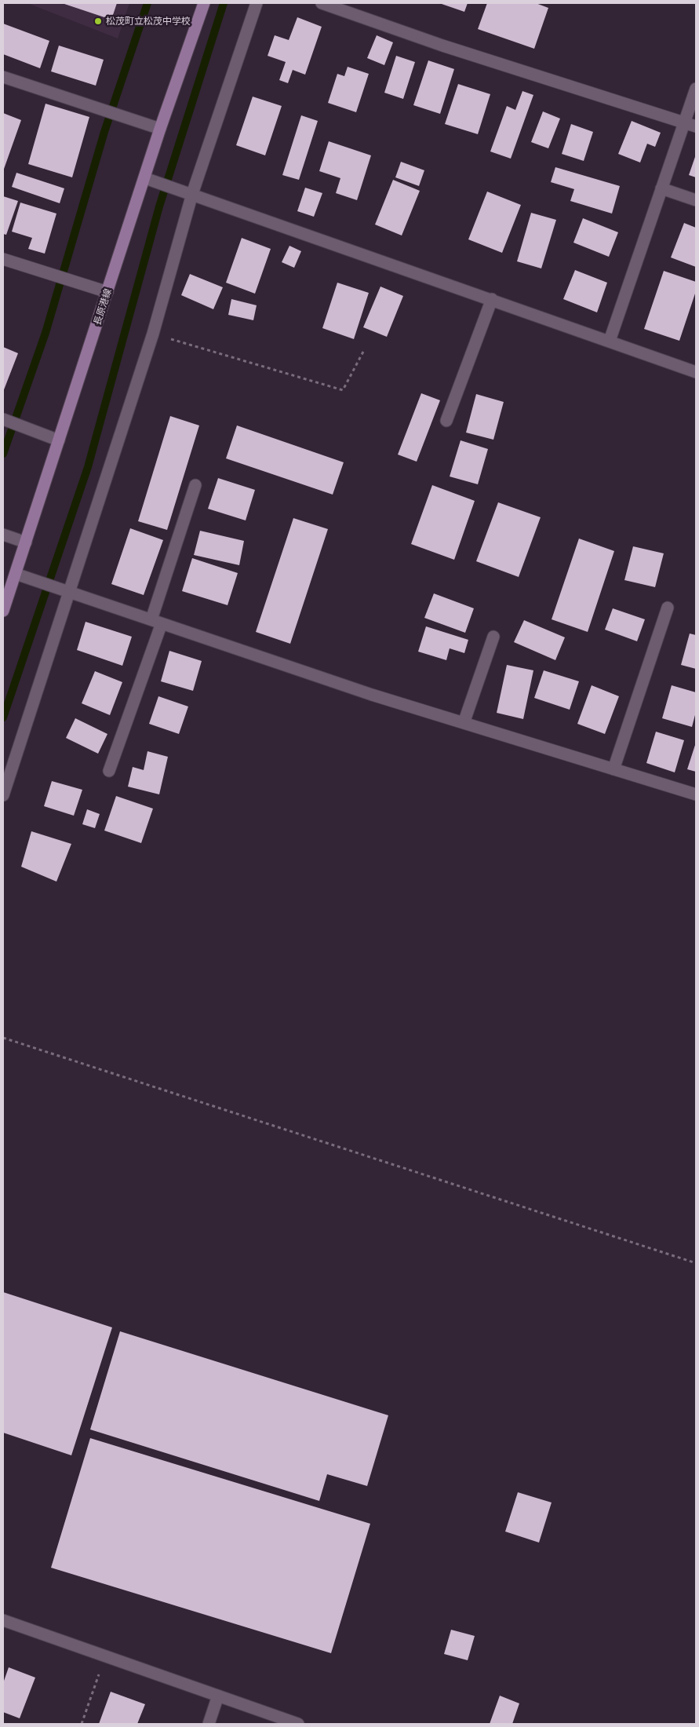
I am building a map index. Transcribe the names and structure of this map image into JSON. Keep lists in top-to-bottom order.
{
  "streets": {
    "main road": ["長原港線"]
  },
  "places": ["松茂町立松茂中学校"]
}
